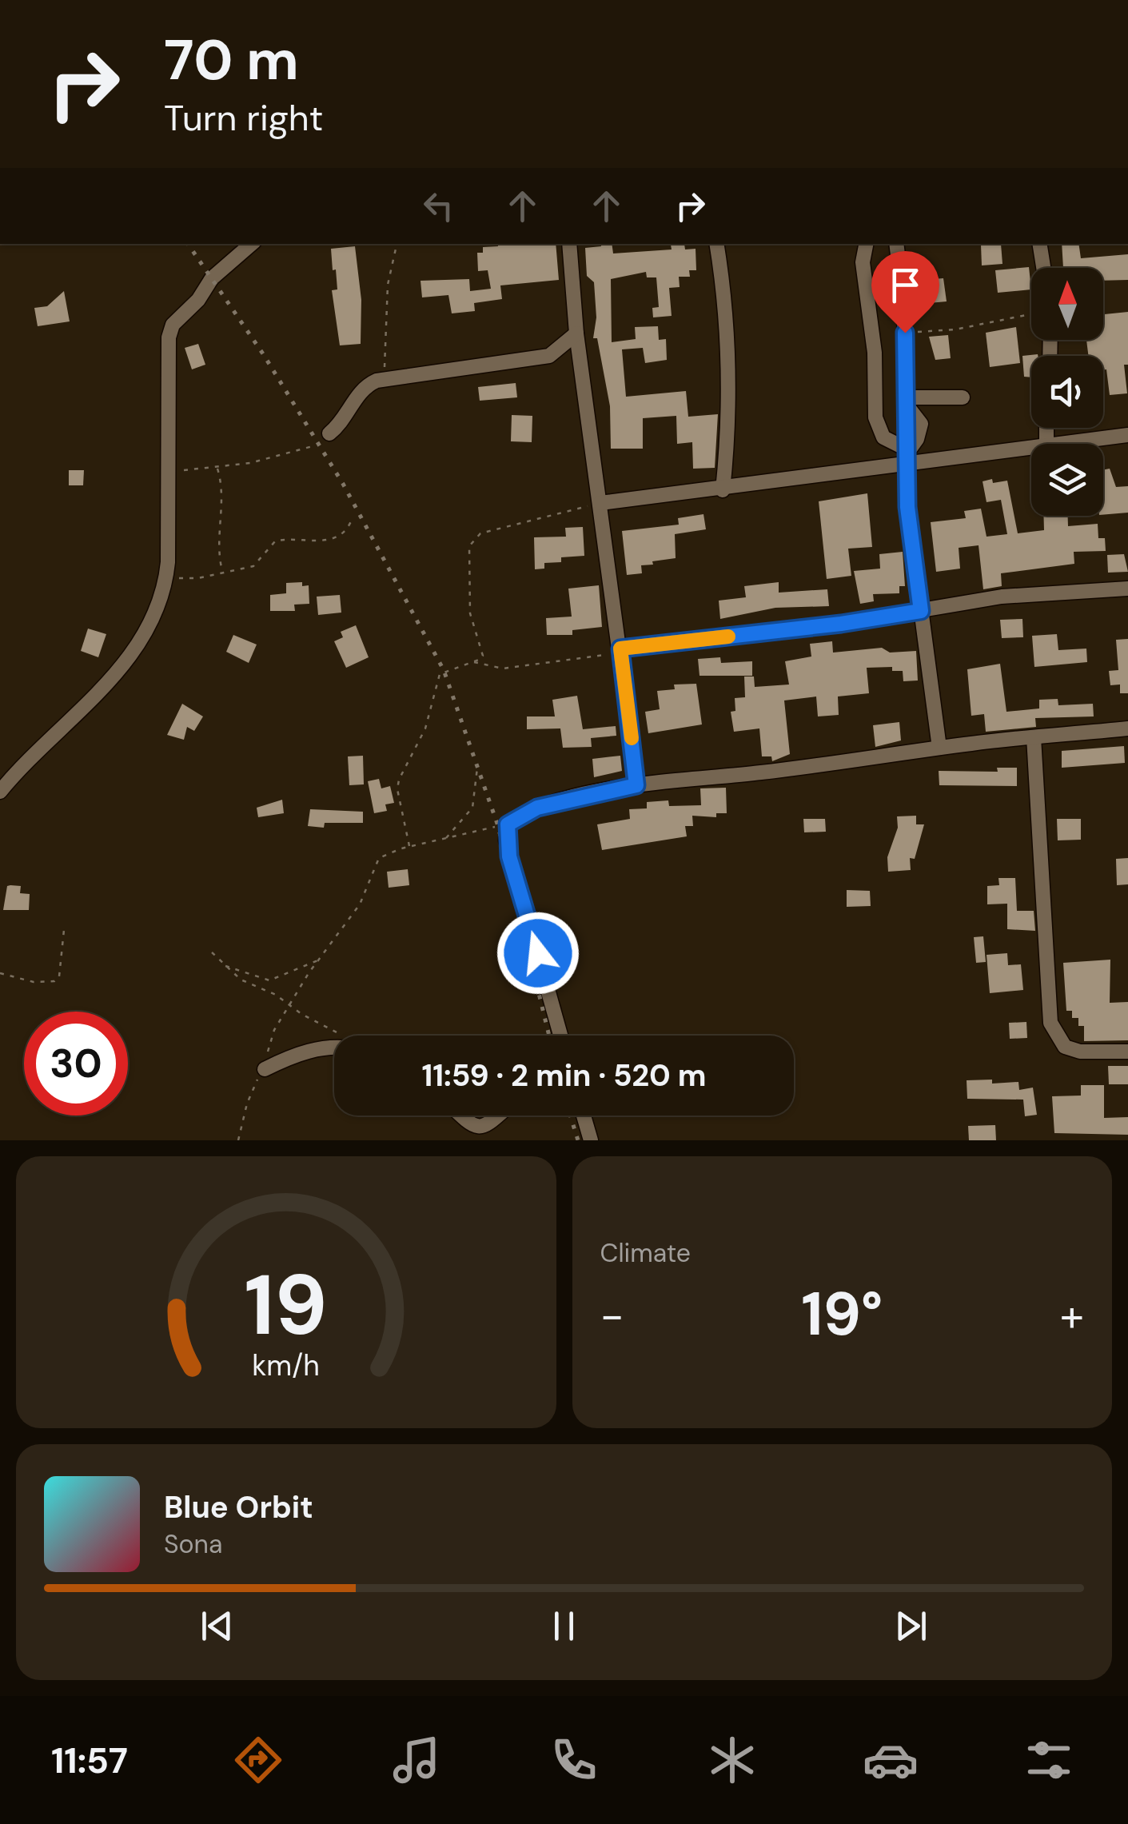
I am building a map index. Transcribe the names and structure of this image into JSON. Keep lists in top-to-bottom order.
{
  "north": "top",
  "page": {
    "turn": ["70 m", "Turn right"],
    "limit": "30",
    "trip": "11:59 · 2 min · 520 m",
    "tile": "Climate",
    "heat": ["−", "19°", "+"],
    "song": ["Blue Orbit", "Sona"],
    "tabs": "11:57",
    "gauge": ["19", "km/h"]
  }
}
